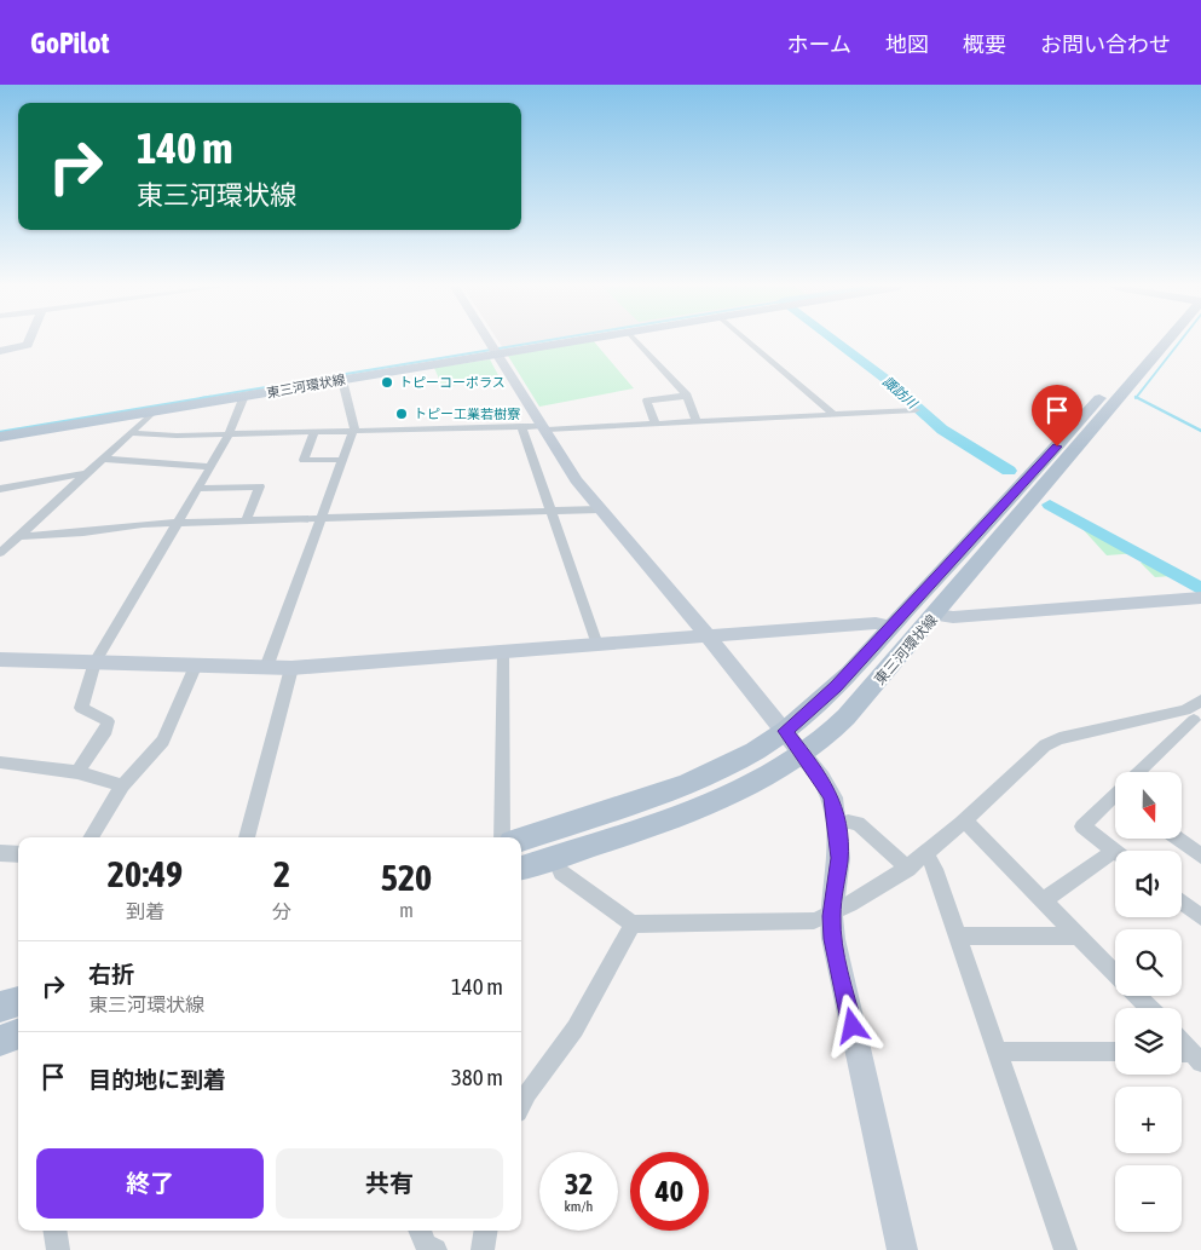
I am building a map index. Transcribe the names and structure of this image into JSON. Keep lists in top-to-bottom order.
{
  "streets": {
    "main road": ["東三河環状線"]
  },
  "water": ["諏訪川"],
  "places": ["トピーコーポラス", "トピー工業若樹寮"],
  "north": "bottom",
  "page": {
    "header": "GoPilot",
    "nav": [
      "ホーム",
      "地図",
      "概要",
      "お問い合わせ"
    ],
    "turn": ["140 m", "東三河環状線"],
    "map_buttons": ["+", "−"],
    "eta": [
      "20:49",
      "到着",
      "2",
      "分",
      "520",
      "m"
    ],
    "list": [
      {
        "name": "右折",
        "note": "東三河環状線",
        "value": "140 m"
      },
      {
        "name": "目的地に到着",
        "value": "380 m"
      }
    ],
    "buttons": ["終了", "共有"],
    "speed": "32 km/h",
    "limit": "40"
  }
}
